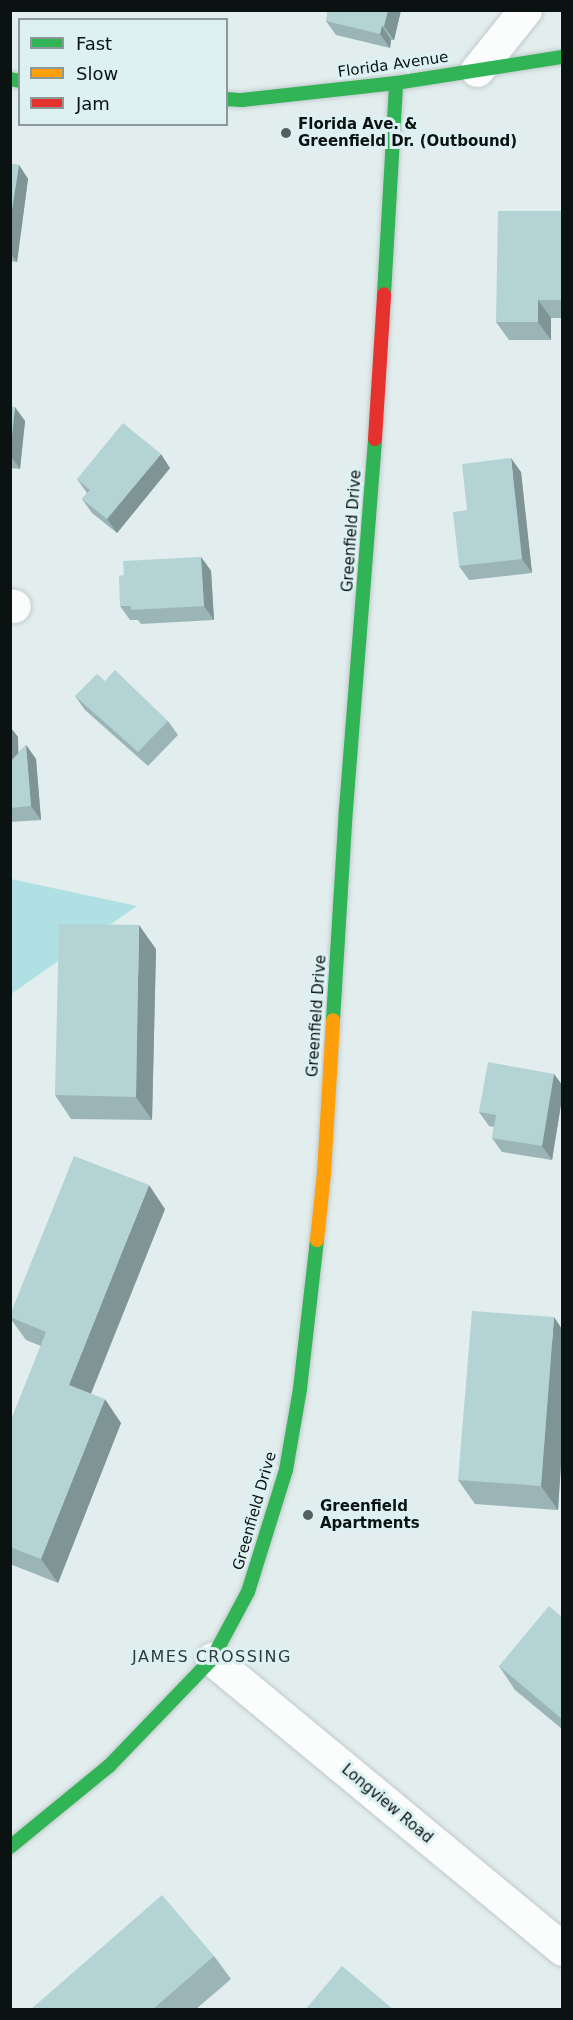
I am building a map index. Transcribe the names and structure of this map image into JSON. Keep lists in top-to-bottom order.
{
  "streets": {
    "street": ["Florida Avenue", "Greenfield Drive", "Longview Road"]
  },
  "crossings": [
    ["Florida Avenue", "Greenfield Drive"],
    ["Greenfield Drive", "Longview Road"]
  ],
  "districts": ["JAMES CROSSING"],
  "places": ["Florida Ave. & Greenfield Dr. (Outbound)", "Greenfield Apartments"],
  "legend": ["Fast", "Slow", "Jam"]
}
